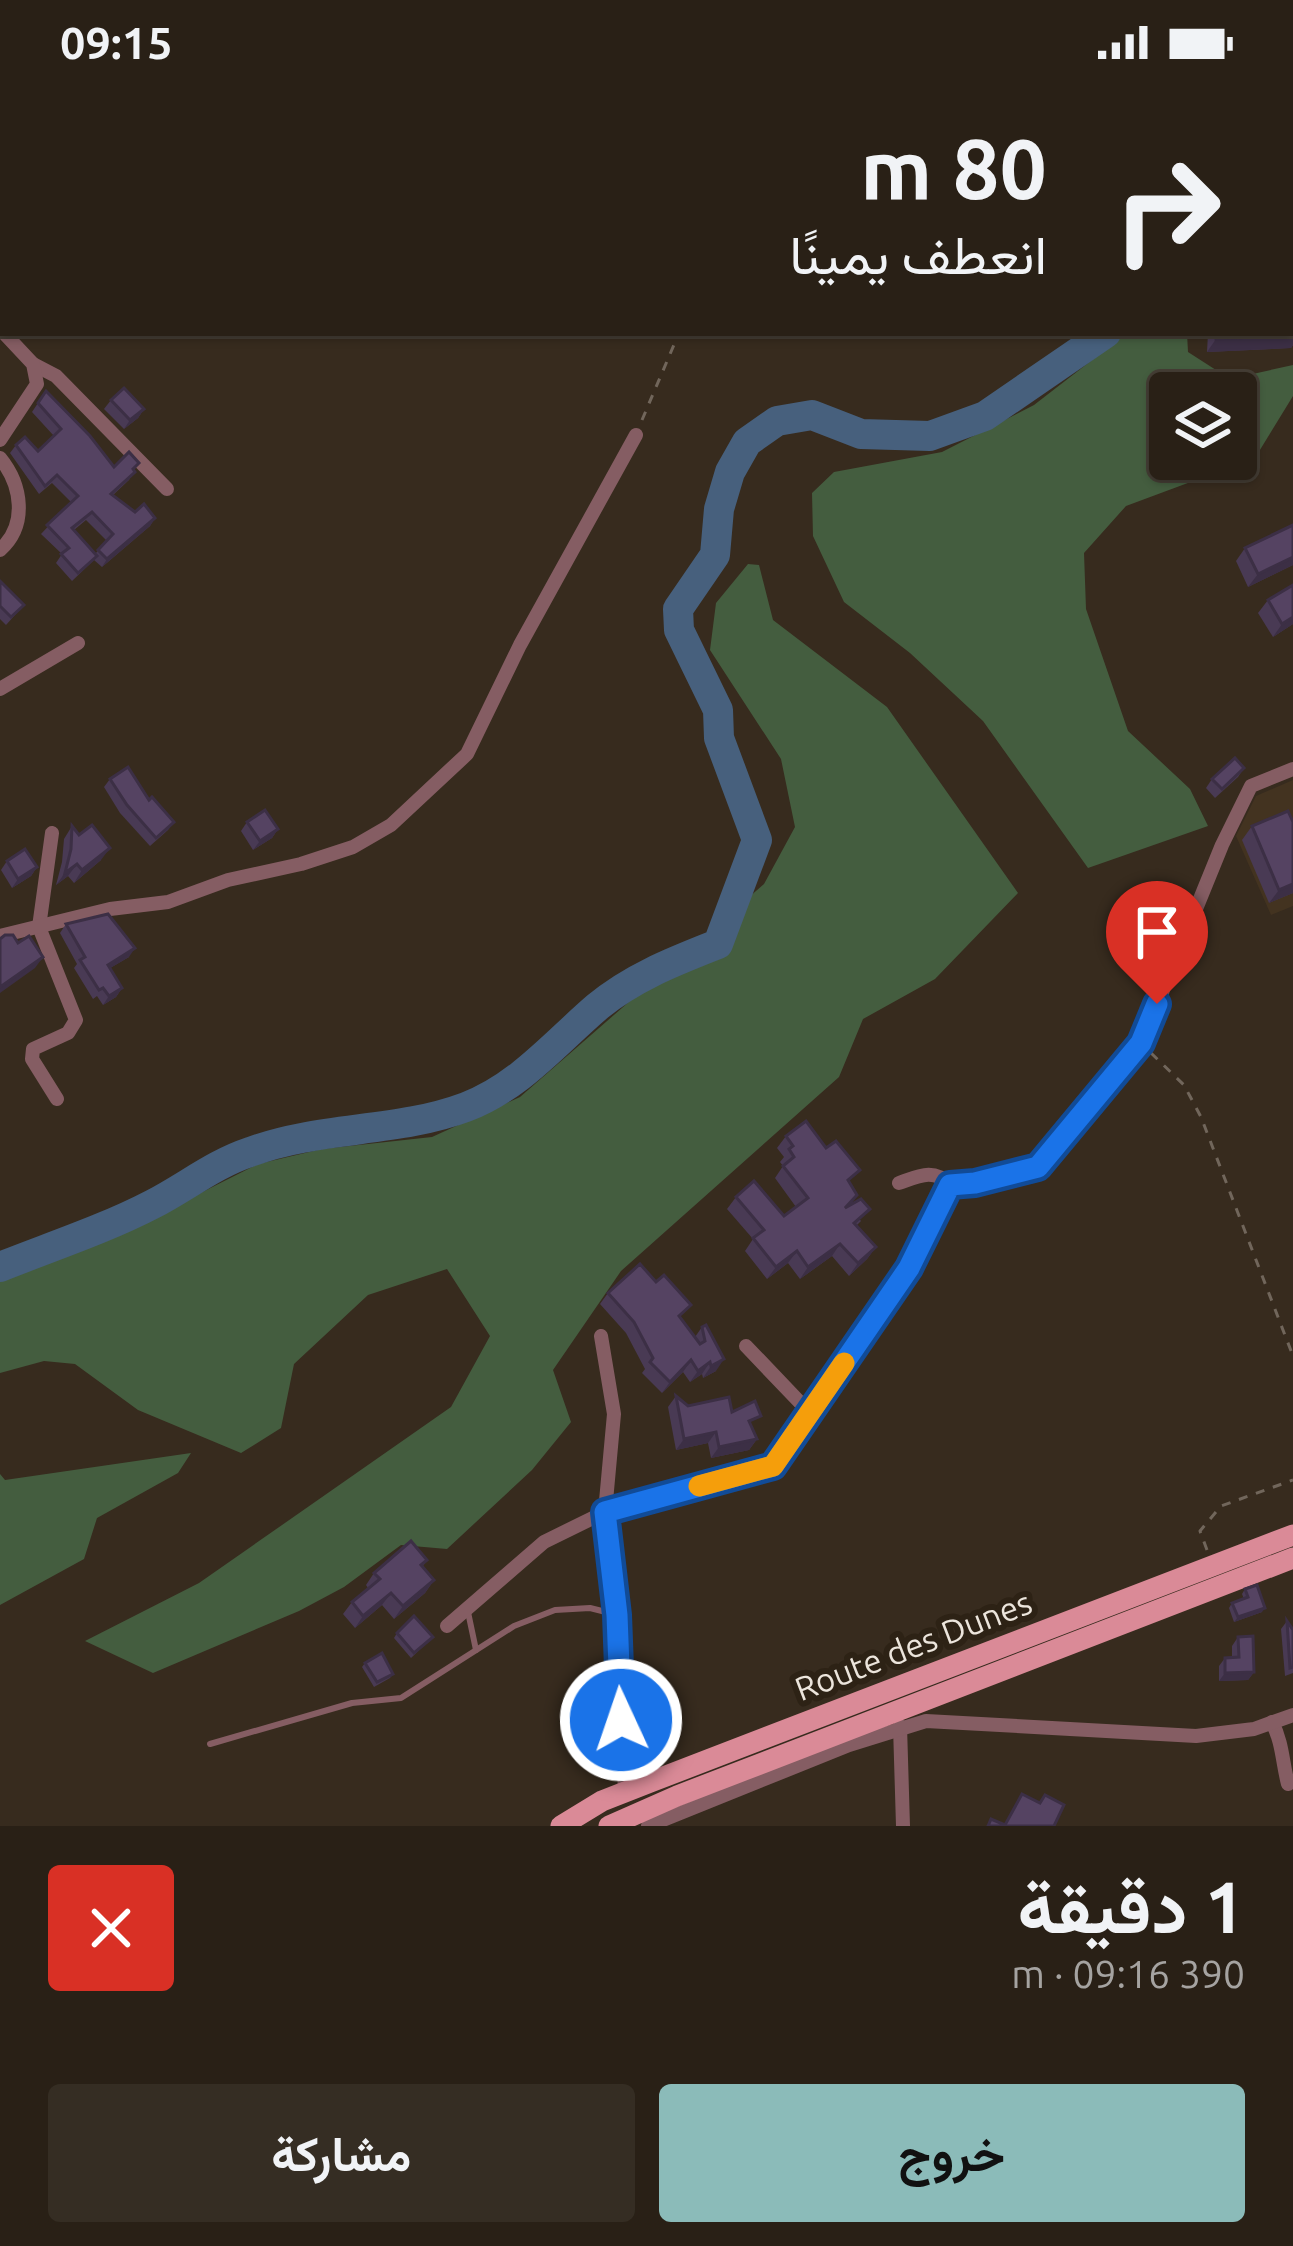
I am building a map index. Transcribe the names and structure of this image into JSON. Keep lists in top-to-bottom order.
{
  "streets": {
    "main road": ["Route des Dunes"]
  },
  "page": {
    "status": "09:15",
    "turn": ["80 m", "انعطف يمينًا"],
    "heading": ["1 دقيقة", "390 m · 09:16"],
    "buttons": ["خروج", "مشاركة"]
  }
}
